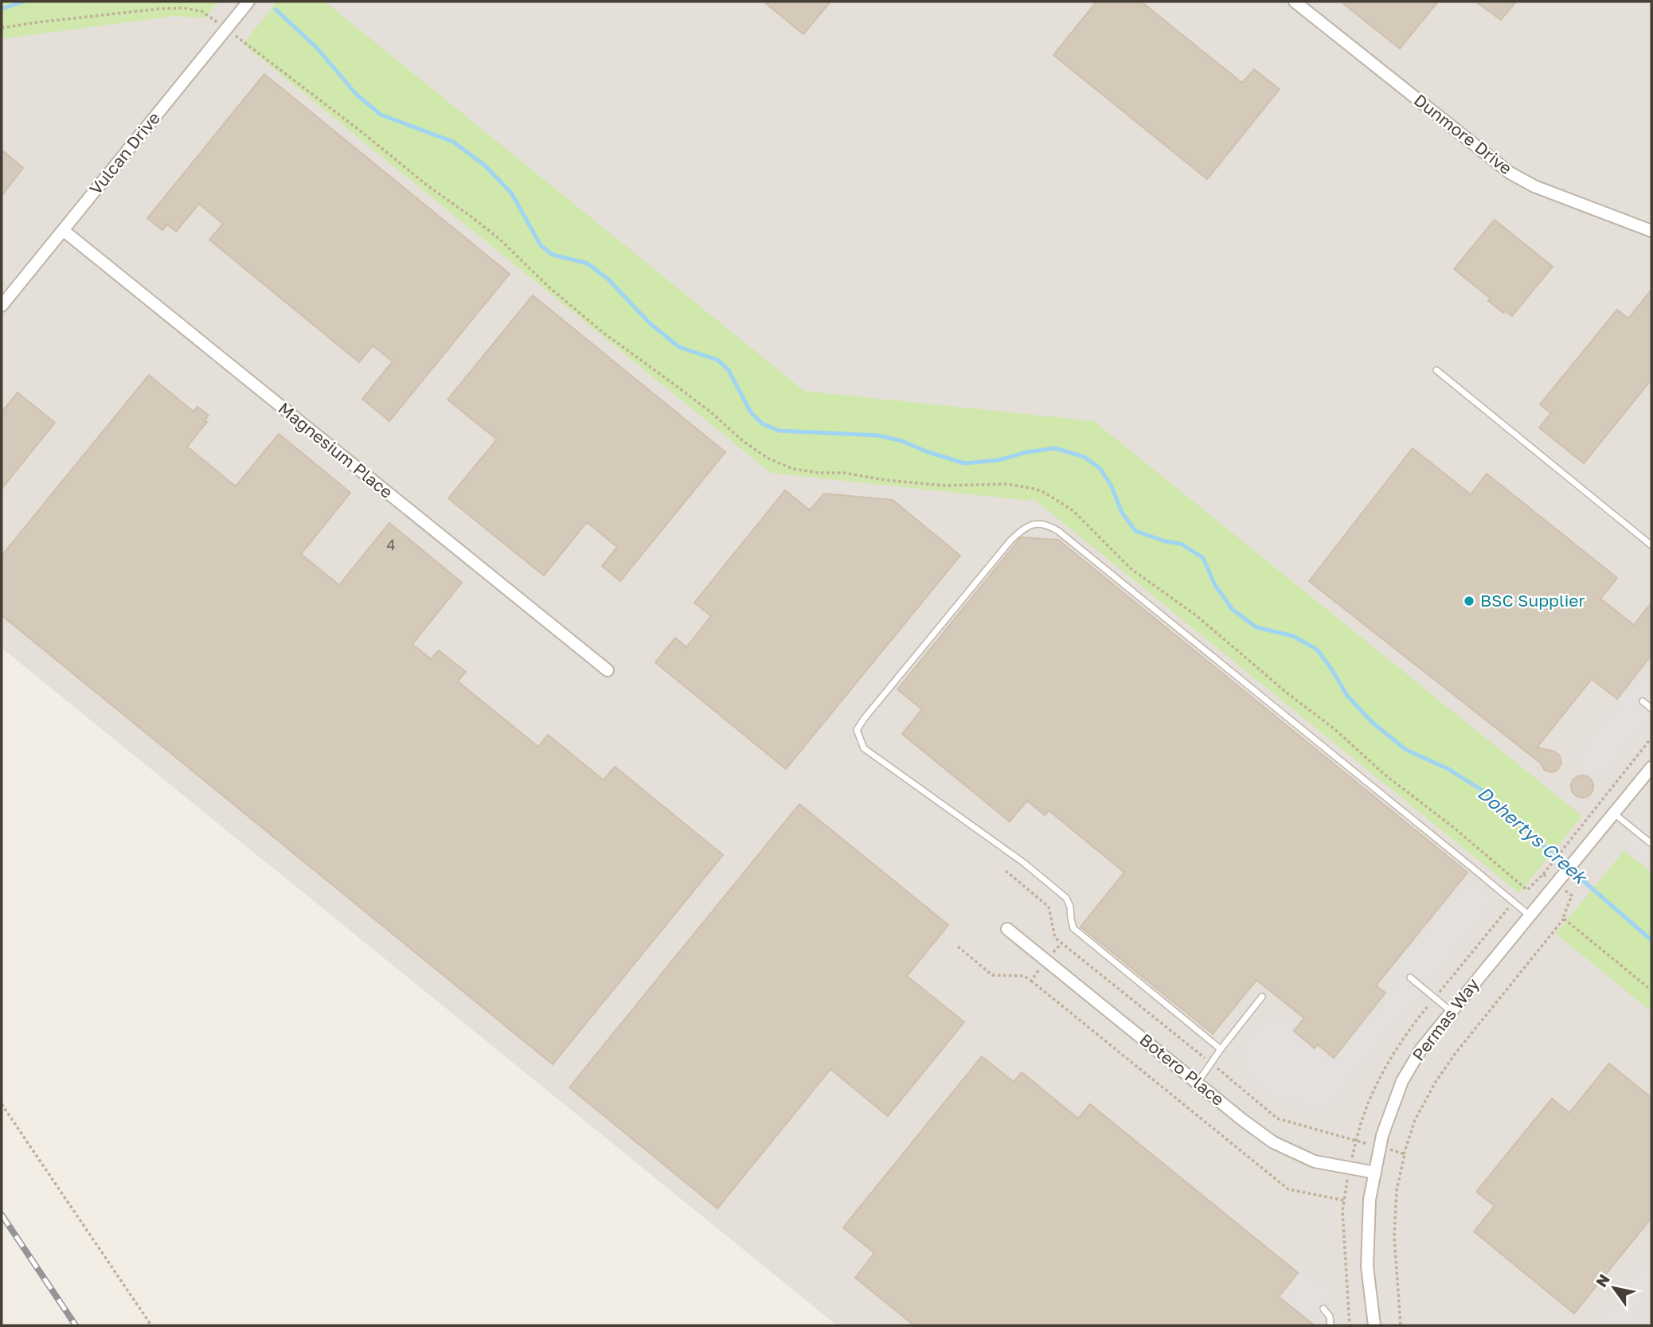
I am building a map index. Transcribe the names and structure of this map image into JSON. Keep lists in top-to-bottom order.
{
  "streets": {
    "street": [
      "Dunmore Drive",
      "Vulcan Drive",
      "Magnesium Place",
      "Permas Way",
      "Botero Place"
    ]
  },
  "crossings": [
    ["Vulcan Drive", "Magnesium Place"],
    ["Permas Way", "Botero Place"]
  ],
  "water": ["Dohertys Creek"],
  "places": ["BSC Supplier"],
  "house_numbers": ["4"],
  "north": "top left"
}
